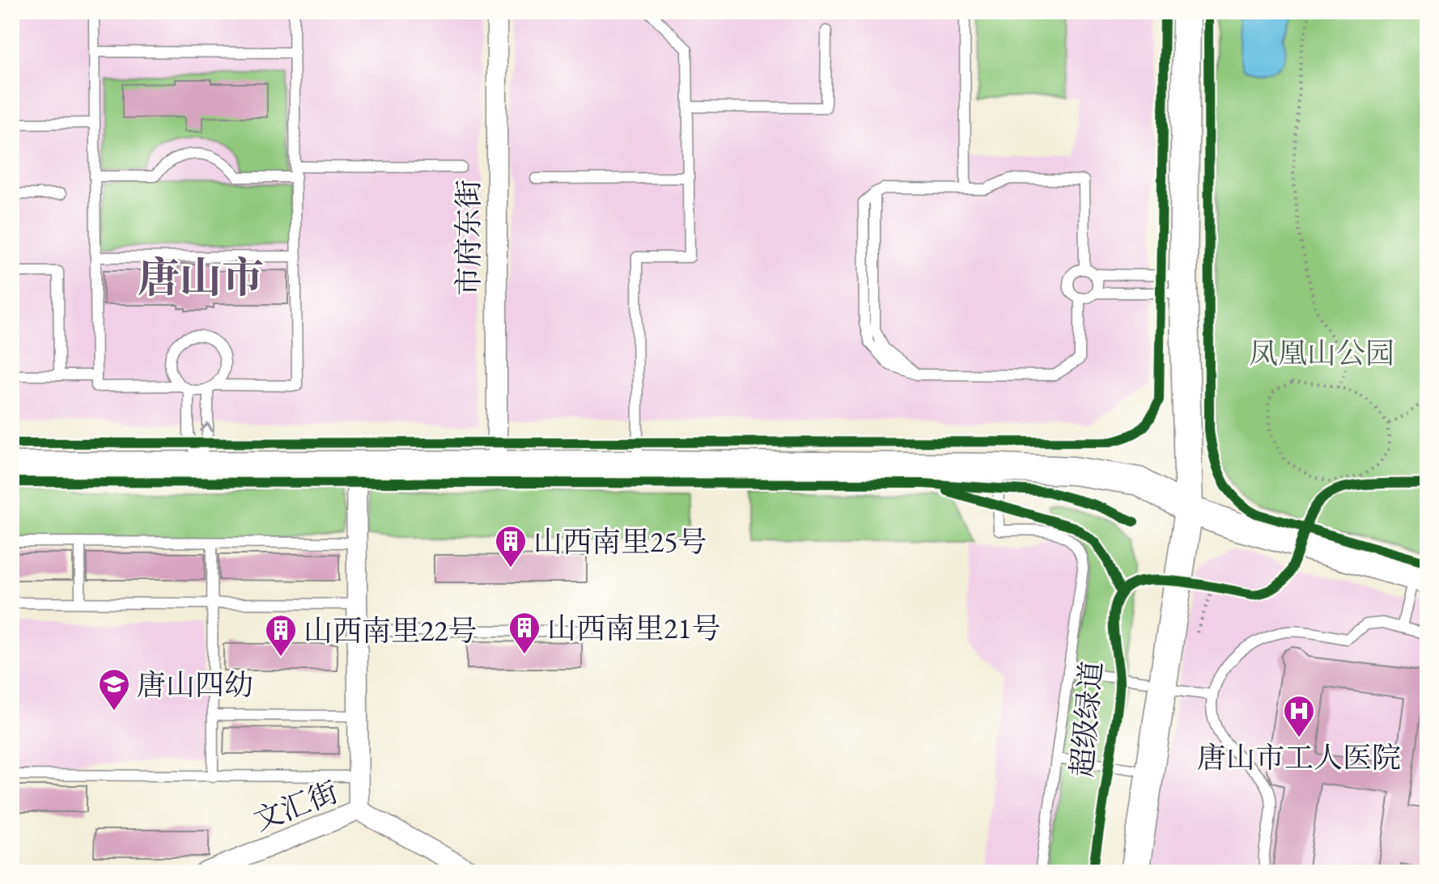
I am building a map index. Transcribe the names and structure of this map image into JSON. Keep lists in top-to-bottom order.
{
  "streets": {
    "street": ["市府东街", "文汇街"],
    "cycle path": ["超级绿道"]
  },
  "districts": ["唐山市"],
  "parks": ["凤凰山公园"],
  "places": {
    "building": ["山西南里25号", "山西南里21号", "山西南里22号"],
    "school or university": ["唐山四幼"],
    "hospital": ["唐山市工人医院"]
  }
}
